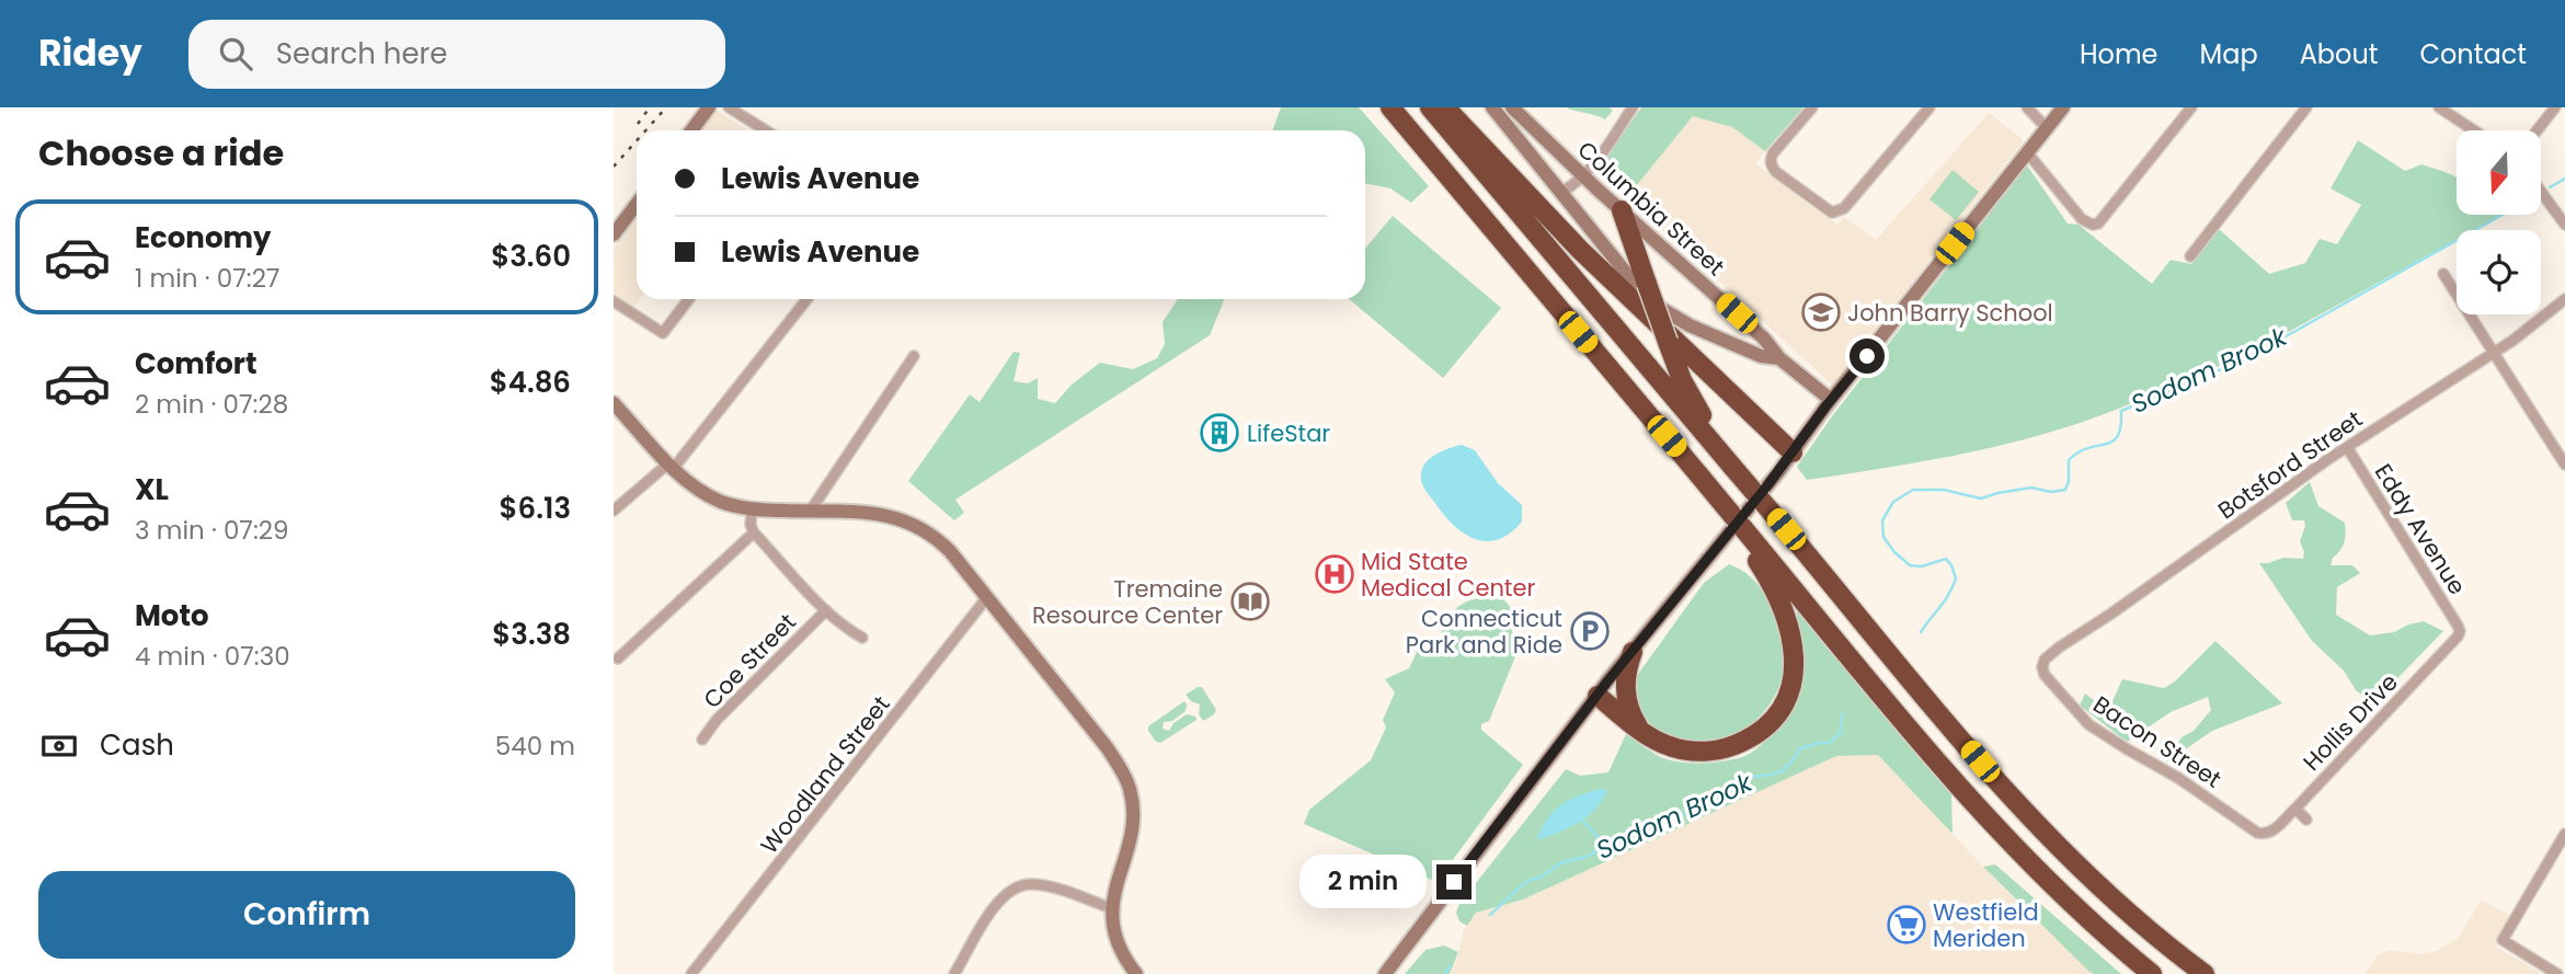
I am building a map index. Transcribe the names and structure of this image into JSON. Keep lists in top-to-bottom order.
{
  "streets": {
    "main road": ["Columbia Street"],
    "street": [
      "Botsford Street",
      "Eddy Avenue",
      "Coe Street",
      "Hollis Drive",
      "Bacon Street",
      "Woodland Street"
    ]
  },
  "crossings": [
    ["Botsford Street", "Eddy Avenue"],
    ["Botsford Street", "Bacon Street"],
    ["Eddy Avenue", "Hollis Drive"],
    ["Hollis Drive", "Bacon Street"]
  ],
  "water": ["Sodom Brook"],
  "places": {
    "school or university": ["John Barry School"],
    "building": ["LifeStar"],
    "hospital": ["Mid State Medical Center"],
    "library": ["Tremaine Resource Center"],
    "parking": ["Connecticut Park and Ride"],
    "supermarket": ["Westfield Meriden"]
  },
  "north": "bottom",
  "page": {
    "header": "Ridey",
    "search": "Search here",
    "nav": [
      "Home",
      "Map",
      "About",
      "Contact"
    ],
    "heading": "Choose a ride",
    "banner": ["Lewis Avenue", "Lewis Avenue"],
    "list": [
      {
        "name": "Economy",
        "note": "1 min · 07:27",
        "value": "$3.60"
      },
      {
        "name": "Comfort",
        "note": "2 min · 07:28",
        "value": "$4.86"
      },
      {
        "name": "XL",
        "note": "3 min · 07:29",
        "value": "$6.13"
      },
      {
        "name": "Moto",
        "note": "4 min · 07:30",
        "value": "$3.38"
      }
    ],
    "pay": ["Cash", "540 m"],
    "bubble": "2 min",
    "buttons": "Confirm"
  }
}
